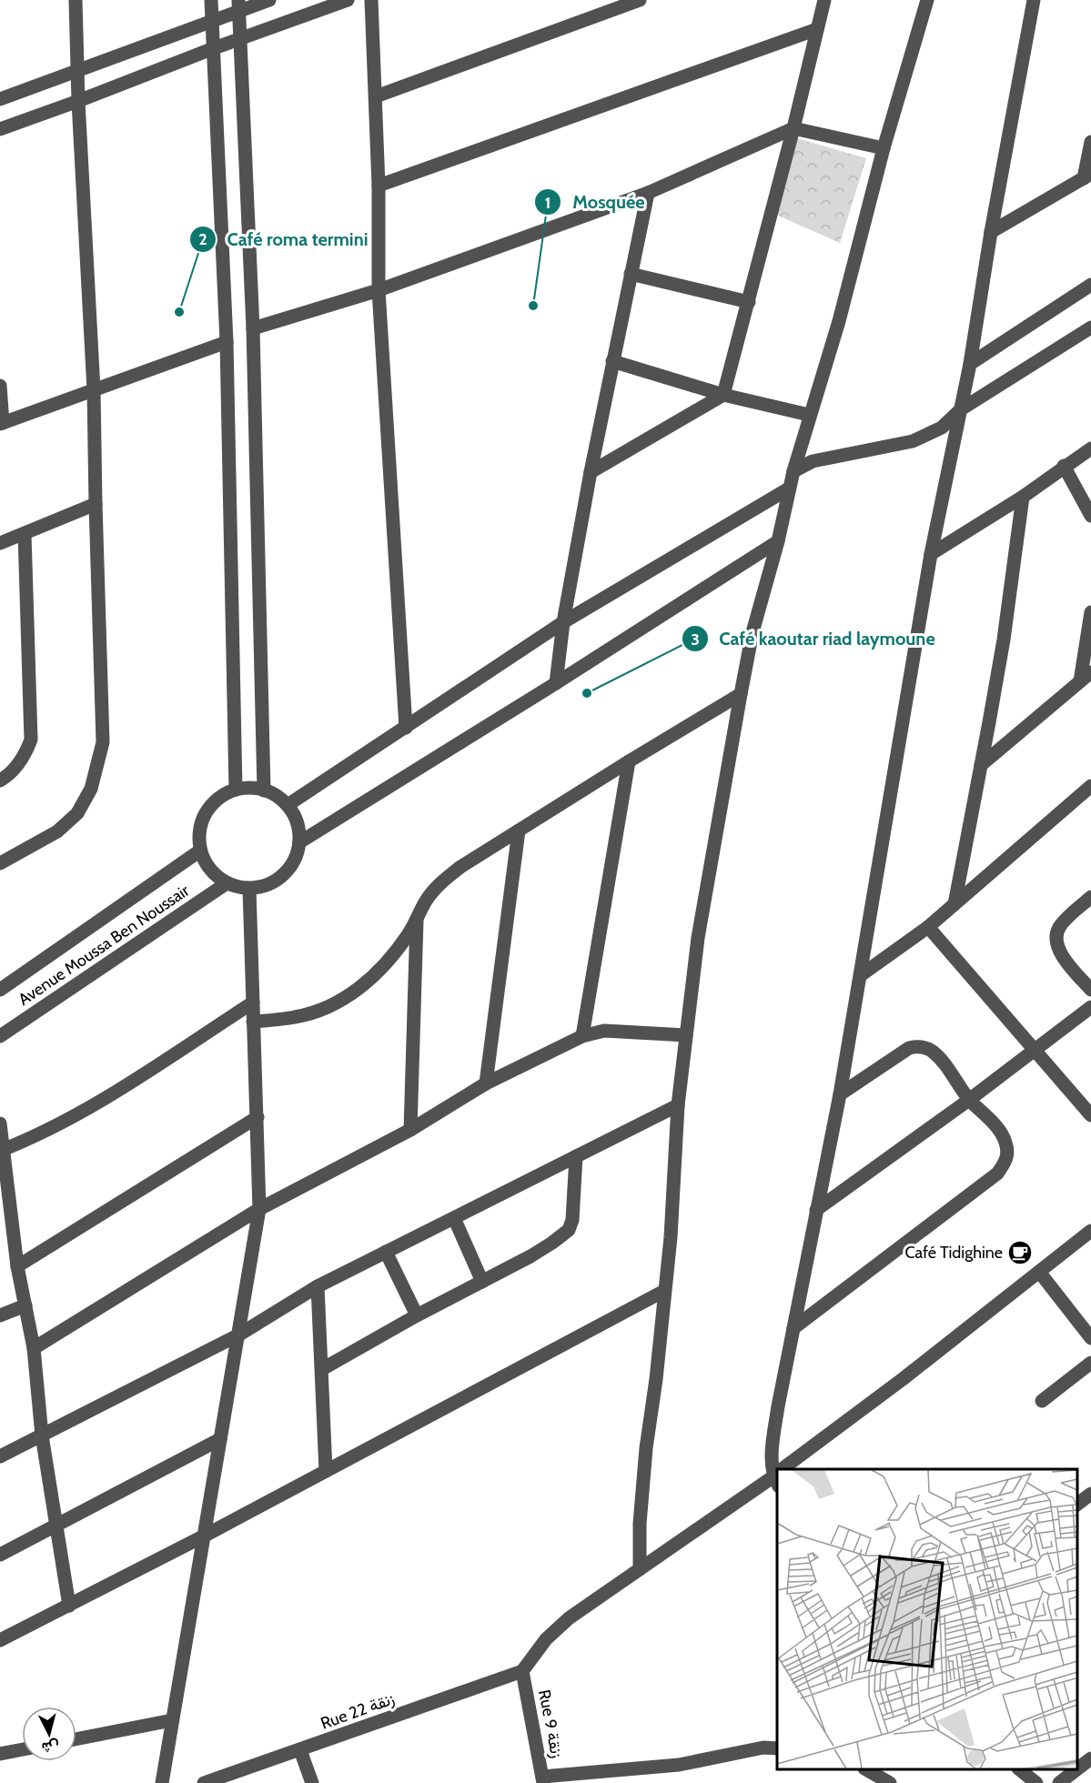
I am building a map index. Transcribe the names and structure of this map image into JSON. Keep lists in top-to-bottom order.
{
  "streets": {
    "street": ["Avenue Moussa Ben Noussair", "Rue 22 زنقة", "Rue 9 زنقة"]
  },
  "crossings": [
    ["Rue 22 زنقة", "Rue 9 زنقة"]
  ],
  "places": {
    "other": ["Mosquée", "Café roma termini", "Café kaoutar riad laymoune"],
    "cafe": ["Café Tidighine"]
  },
  "north": "bottom"
}
